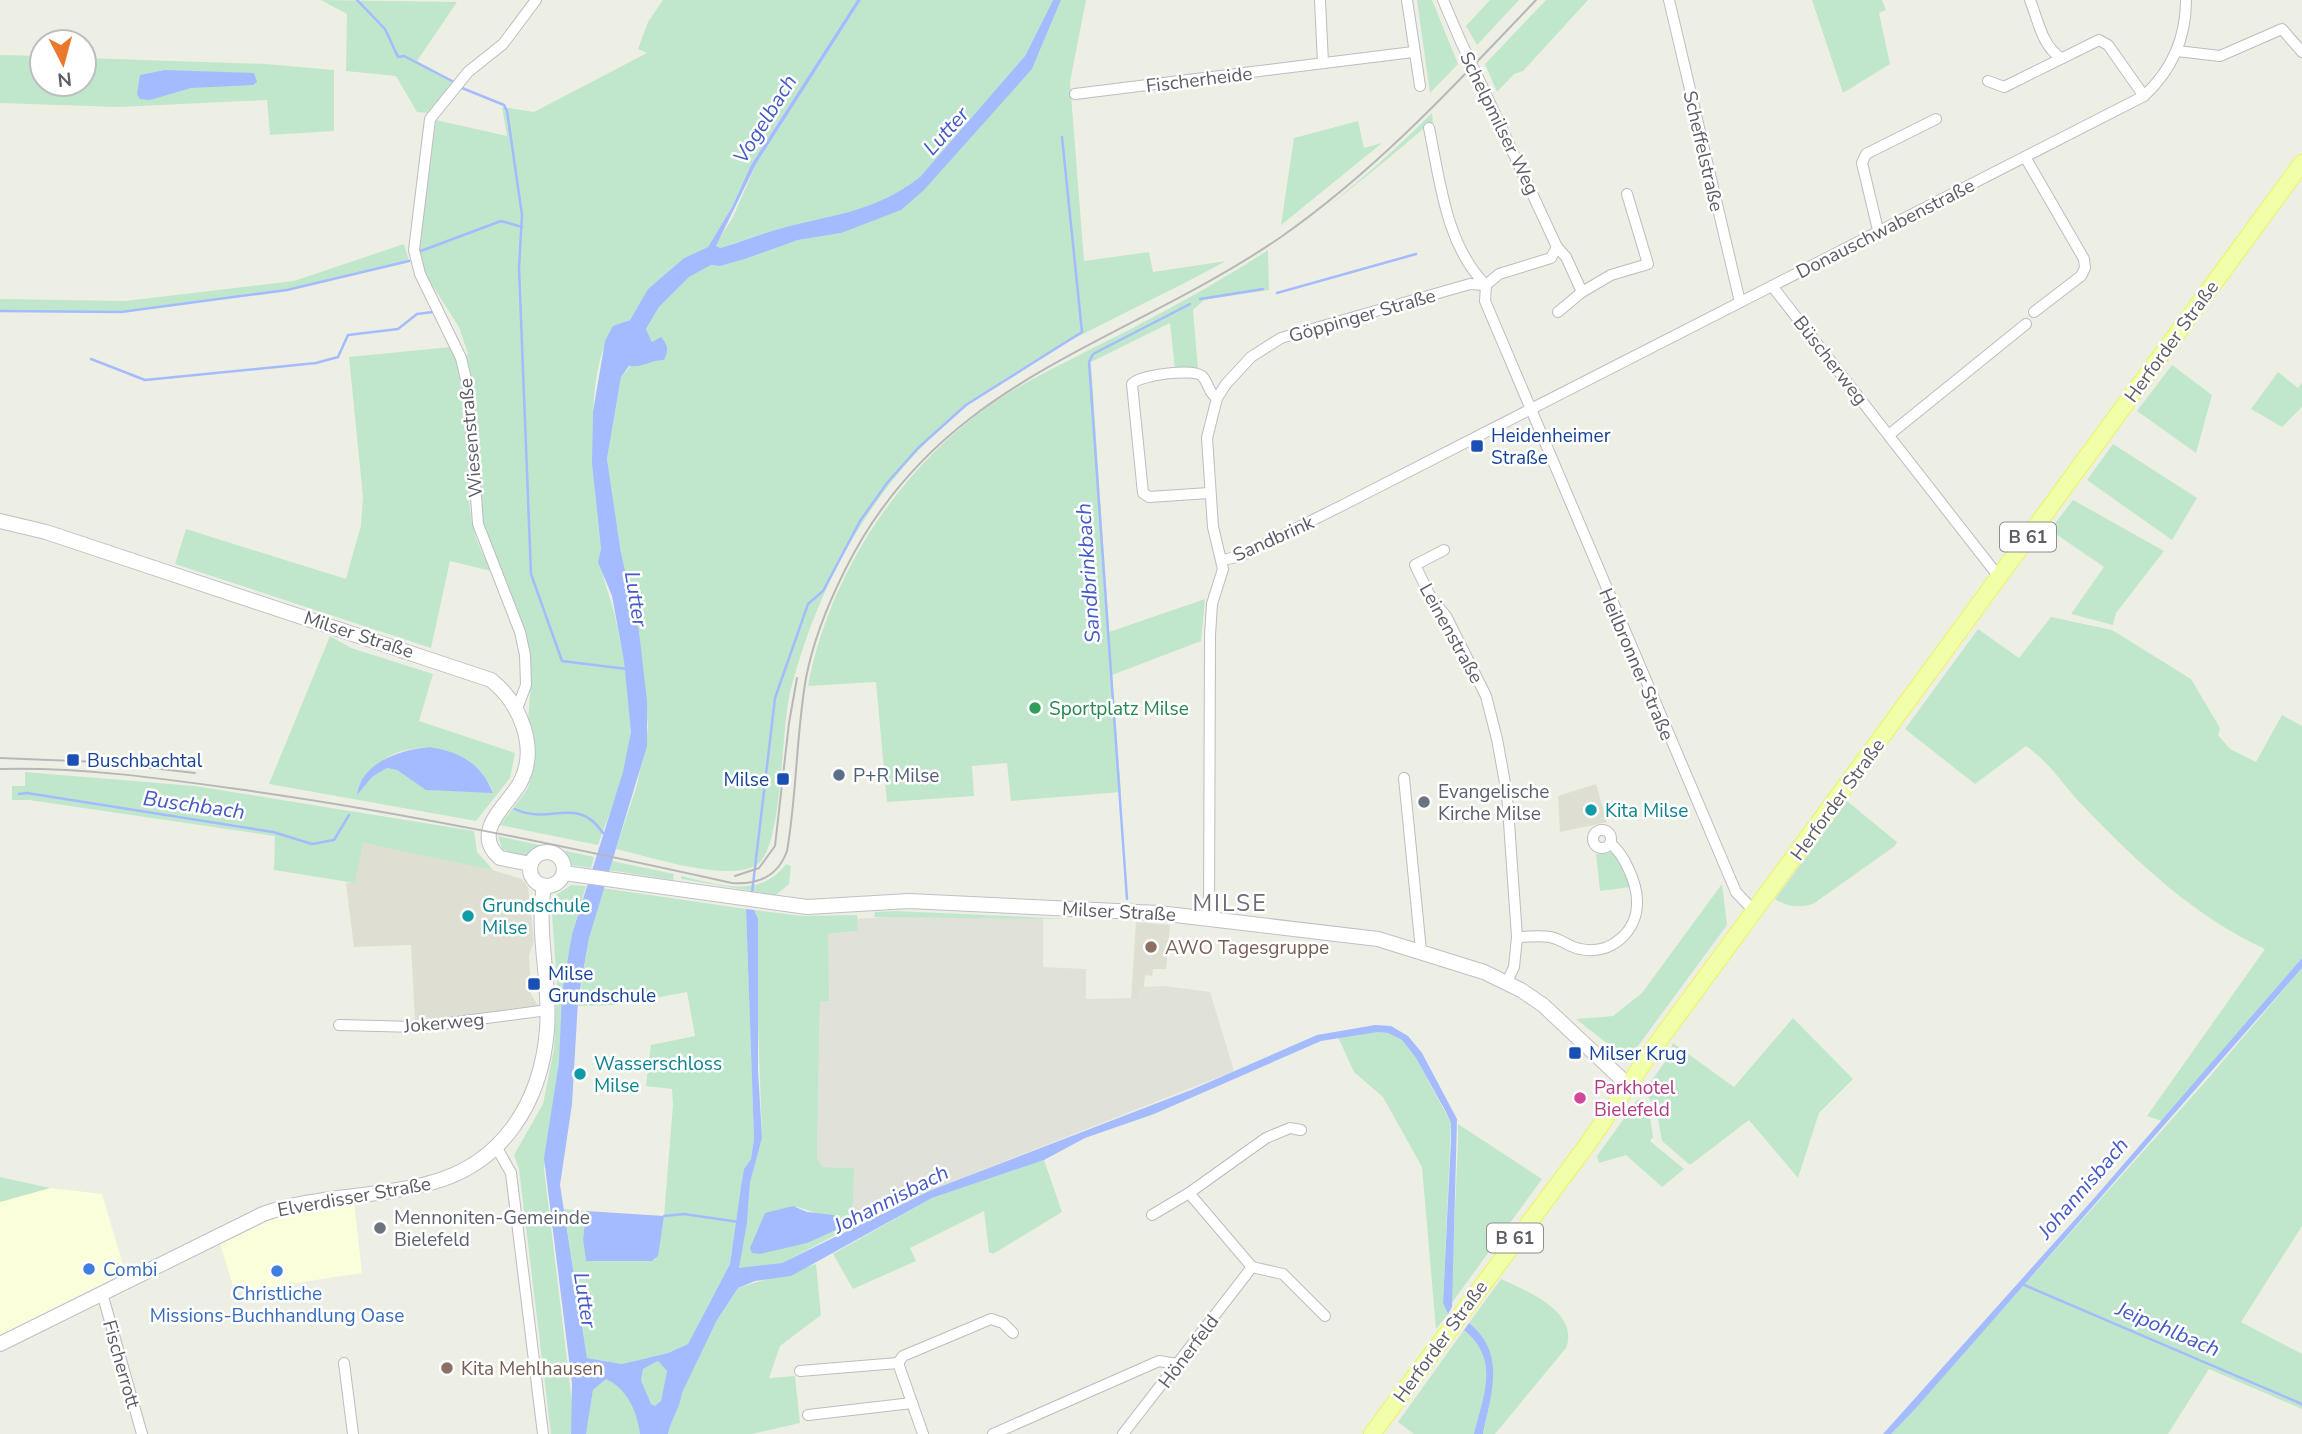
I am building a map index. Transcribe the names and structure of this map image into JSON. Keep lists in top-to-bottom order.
{
  "streets": {
    "main road": [
      "Herforder Straße",
      "B 61",
      "Milser Straße",
      "Elverdisser Straße"
    ],
    "street": [
      "Fischerheide",
      "Schelpmilser Weg",
      "Scheffelstraße",
      "Donauschwabenstraße",
      "Göppinger Straße",
      "Büscherweg",
      "Wiesenstraße",
      "Sandbrink",
      "Leinenstraße",
      "Heilbronner Straße",
      "Jokerweg",
      "Hönerfeld",
      "Fischerrott"
    ]
  },
  "crossings": [
    ["Scheffelstraße", "Donauschwabenstraße"],
    ["Donauschwabenstraße", "Büscherweg"],
    ["Donauschwabenstraße", "Sandbrink"],
    ["Donauschwabenstraße", "Heilbronner Straße"],
    ["Göppinger Straße", "Sandbrink"],
    ["Herforder Straße", "Büscherweg"],
    ["Herforder Straße", "Milser Straße"],
    ["Herforder Straße", "Heilbronner Straße"],
    ["Wiesenstraße", "Milser Straße"],
    ["Sandbrink", "Milser Straße"],
    ["Sandbrink", "Heilbronner Straße"],
    ["Leinenstraße", "Milser Straße"],
    ["Milser Straße", "Elverdisser Straße"],
    ["Jokerweg", "Elverdisser Straße"],
    ["Elverdisser Straße", "Fischerrott"]
  ],
  "districts": ["MILSE"],
  "water": [
    "Vogelbach",
    "Lutter",
    "Sandbrinkbach",
    "Buschbach",
    "Johannisbach",
    "Jeipohlbach"
  ],
  "places": {
    "transit": [
      "Heidenheimer Straße",
      "Buschbachtal",
      "Milse",
      "Milse Grundschule",
      "Milser Krug"
    ],
    "other": [
      "Sportplatz Milse",
      "P+R Milse",
      "Evangelische Kirche Milse",
      "Kita Milse",
      "Grundschule Milse",
      "AWO Tagesgruppe",
      "Wasserschloss Milse",
      "Parkhotel Bielefeld",
      "Mennoniten-Gemeinde Bielefeld",
      "Combi",
      "Christliche Missions-Buchhandlung Oase",
      "Kita Mehlhausen"
    ]
  },
  "north": "bottom"
}
